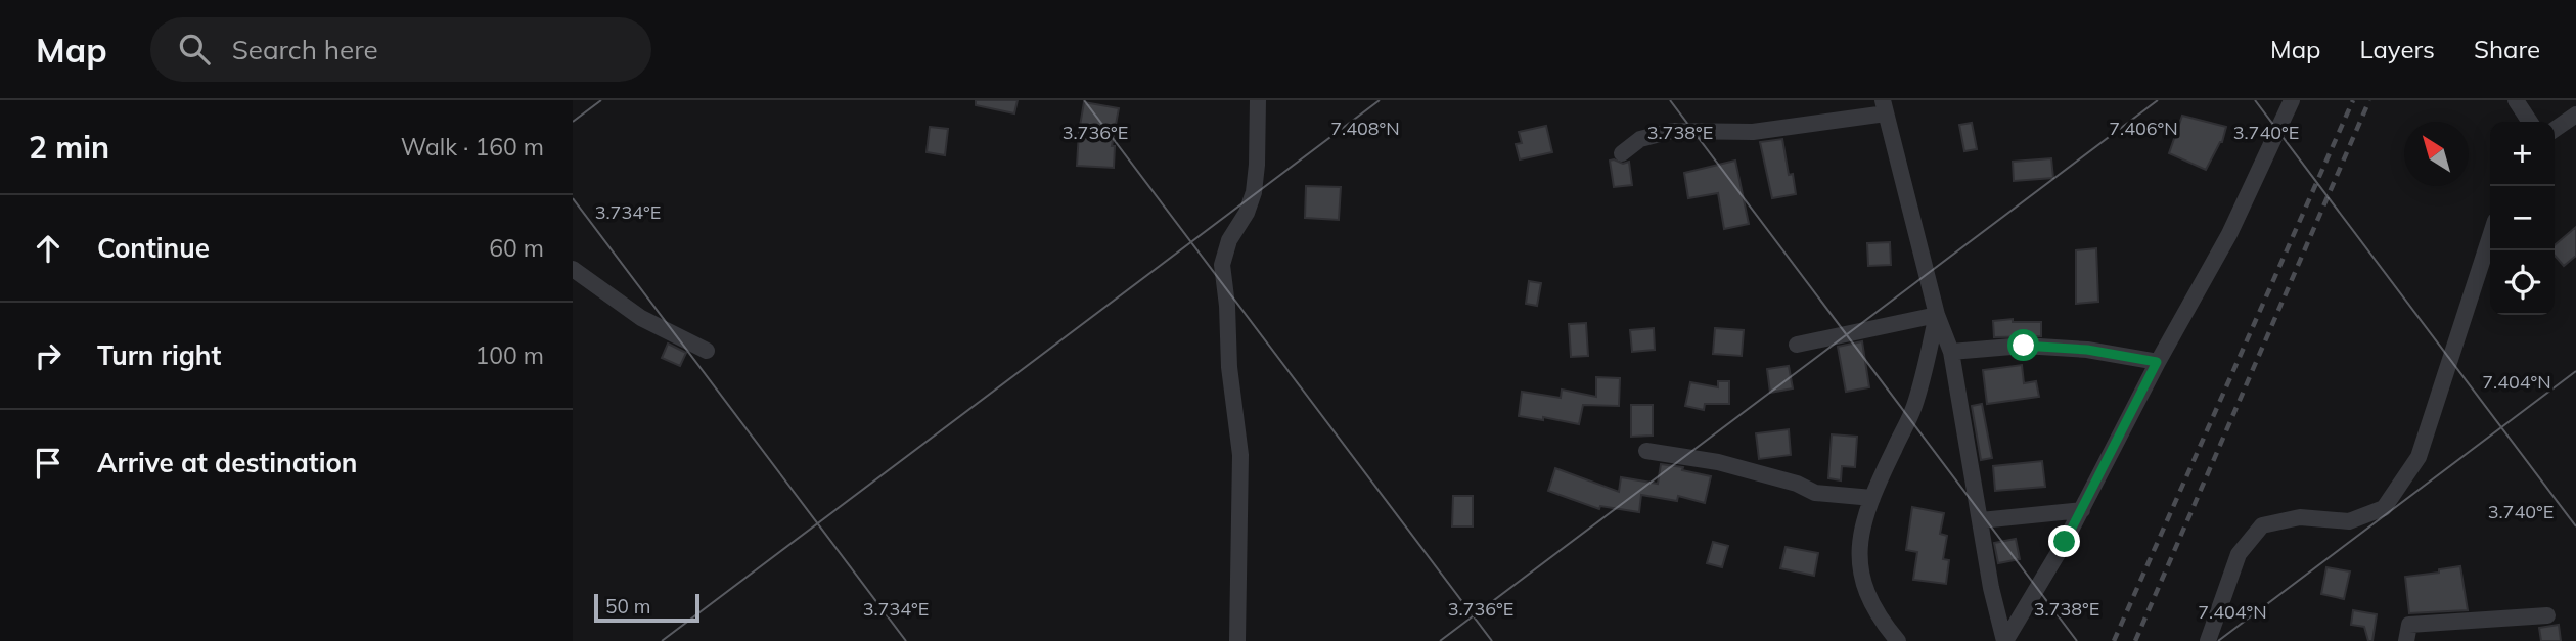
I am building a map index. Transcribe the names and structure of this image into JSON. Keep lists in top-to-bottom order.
{
  "scale_bar": "50 m",
  "north": "top left",
  "page": {
    "header": "Map",
    "search": "Search here",
    "nav": ["Map", "Layers", "Share"],
    "heading": ["2 min", "Walk · 160 m"],
    "map_buttons": ["+", "−"],
    "list": [
      ["Continue", "60 m"],
      ["Turn right", "100 m"],
      "Arrive at destination"
    ],
    "scale": "50 m"
  },
  "coordinates": [
    "7.408°N",
    "7.406°N",
    "3.736°E",
    "3.738°E",
    "3.740°E",
    "3.734°E",
    "7.404°N"
  ]
}
